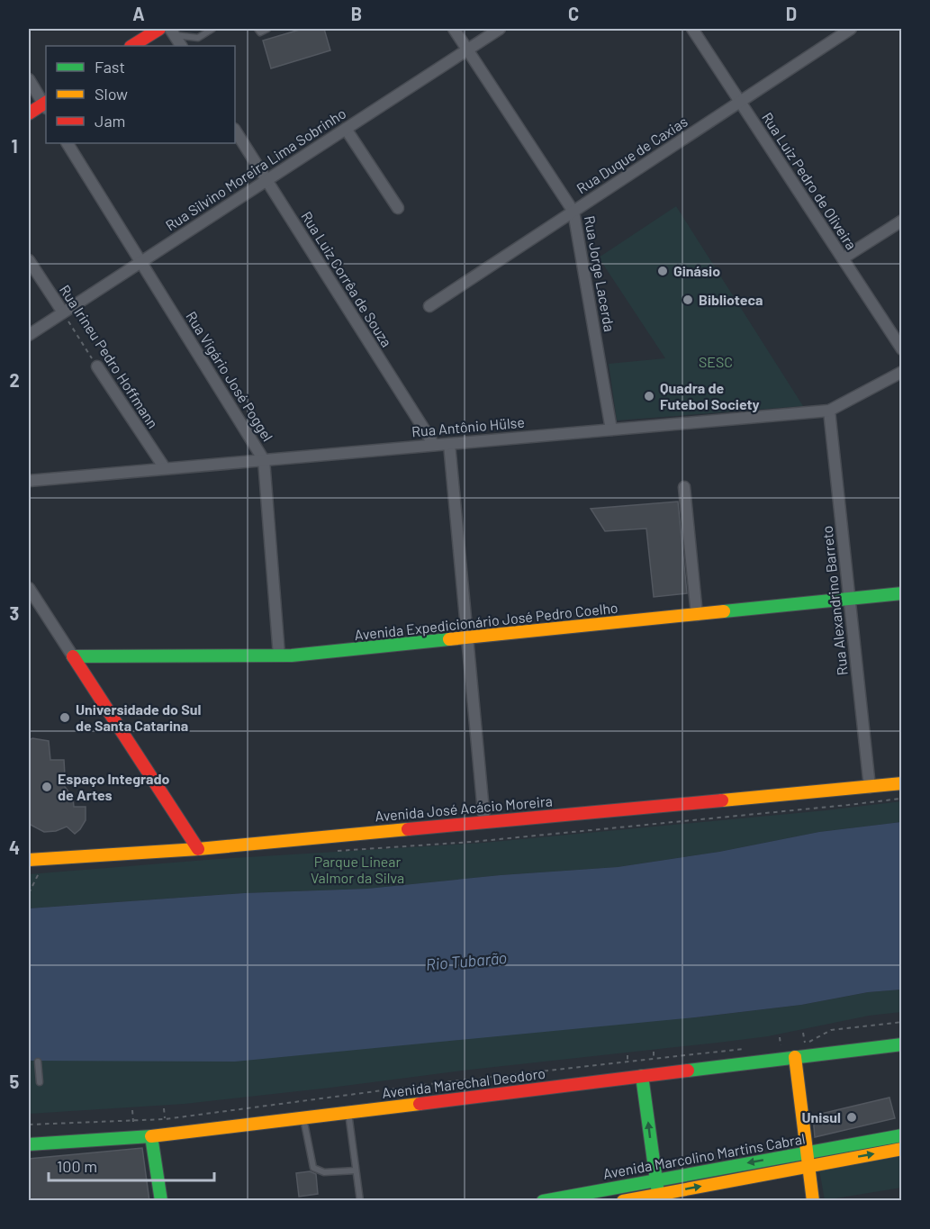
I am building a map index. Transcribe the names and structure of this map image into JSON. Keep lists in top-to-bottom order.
{
  "streets": {
    "main road": [
      "Avenida Expedicionário José Pedro Coelho",
      "Avenida José Acácio Moreira",
      "Avenida Marechal Deodoro",
      "Avenida Marcolino Martins Cabral"
    ],
    "street": [
      "Rua Duque de Caxias",
      "Rua Silvino Moreira Lima Sobrinho",
      "Rua Luiz Pedro de Oliveira",
      "Rua Jorge Lacerda",
      "Rua Luiz Corrêa de Souza",
      "Rua Irineu Pedro Hoffmann",
      "Rua Vigário José Poggel",
      "Rua Antônio Hülse",
      "Rua Alexandrino Barreto"
    ]
  },
  "crossings": [
    ["Rua Duque de Caxias", "Rua Luiz Pedro de Oliveira"],
    ["Rua Duque de Caxias", "Rua Jorge Lacerda"],
    ["Rua Silvino Moreira Lima Sobrinho", "Rua Jorge Lacerda"],
    ["Rua Silvino Moreira Lima Sobrinho", "Rua Luiz Corrêa de Souza"],
    ["Rua Silvino Moreira Lima Sobrinho", "Rua Irineu Pedro Hoffmann"],
    ["Rua Silvino Moreira Lima Sobrinho", "Rua Vigário José Poggel"],
    ["Rua Jorge Lacerda", "Rua Antônio Hülse"],
    ["Rua Luiz Corrêa de Souza", "Rua Antônio Hülse"],
    ["Rua Irineu Pedro Hoffmann", "Rua Antônio Hülse"],
    ["Rua Vigário José Poggel", "Rua Antônio Hülse"],
    ["Rua Vigário José Poggel", "Avenida Expedicionário José Pedro Coelho"],
    ["Rua Antônio Hülse", "Rua Alexandrino Barreto"],
    ["Rua Alexandrino Barreto", "Avenida Expedicionário José Pedro Coelho"],
    ["Rua Alexandrino Barreto", "Avenida José Acácio Moreira"]
  ],
  "water": ["Rio Tubarão"],
  "parks": ["SESC", "Parque Linear Valmor da Silva"],
  "places": [
    "Ginásio",
    "Biblioteca",
    "Quadra de Futebol Society",
    "Universidade do Sul de Santa Catarina",
    "Espaço Integrado de Artes",
    "Unisul"
  ],
  "legend": ["Fast", "Slow", "Jam"],
  "scale_bar": "100 m",
  "grid": {
    "columns": [
      "A",
      "B",
      "C",
      "D"
    ],
    "rows": [
      "1",
      "2",
      "3",
      "4",
      "5"
    ]
  }
}
